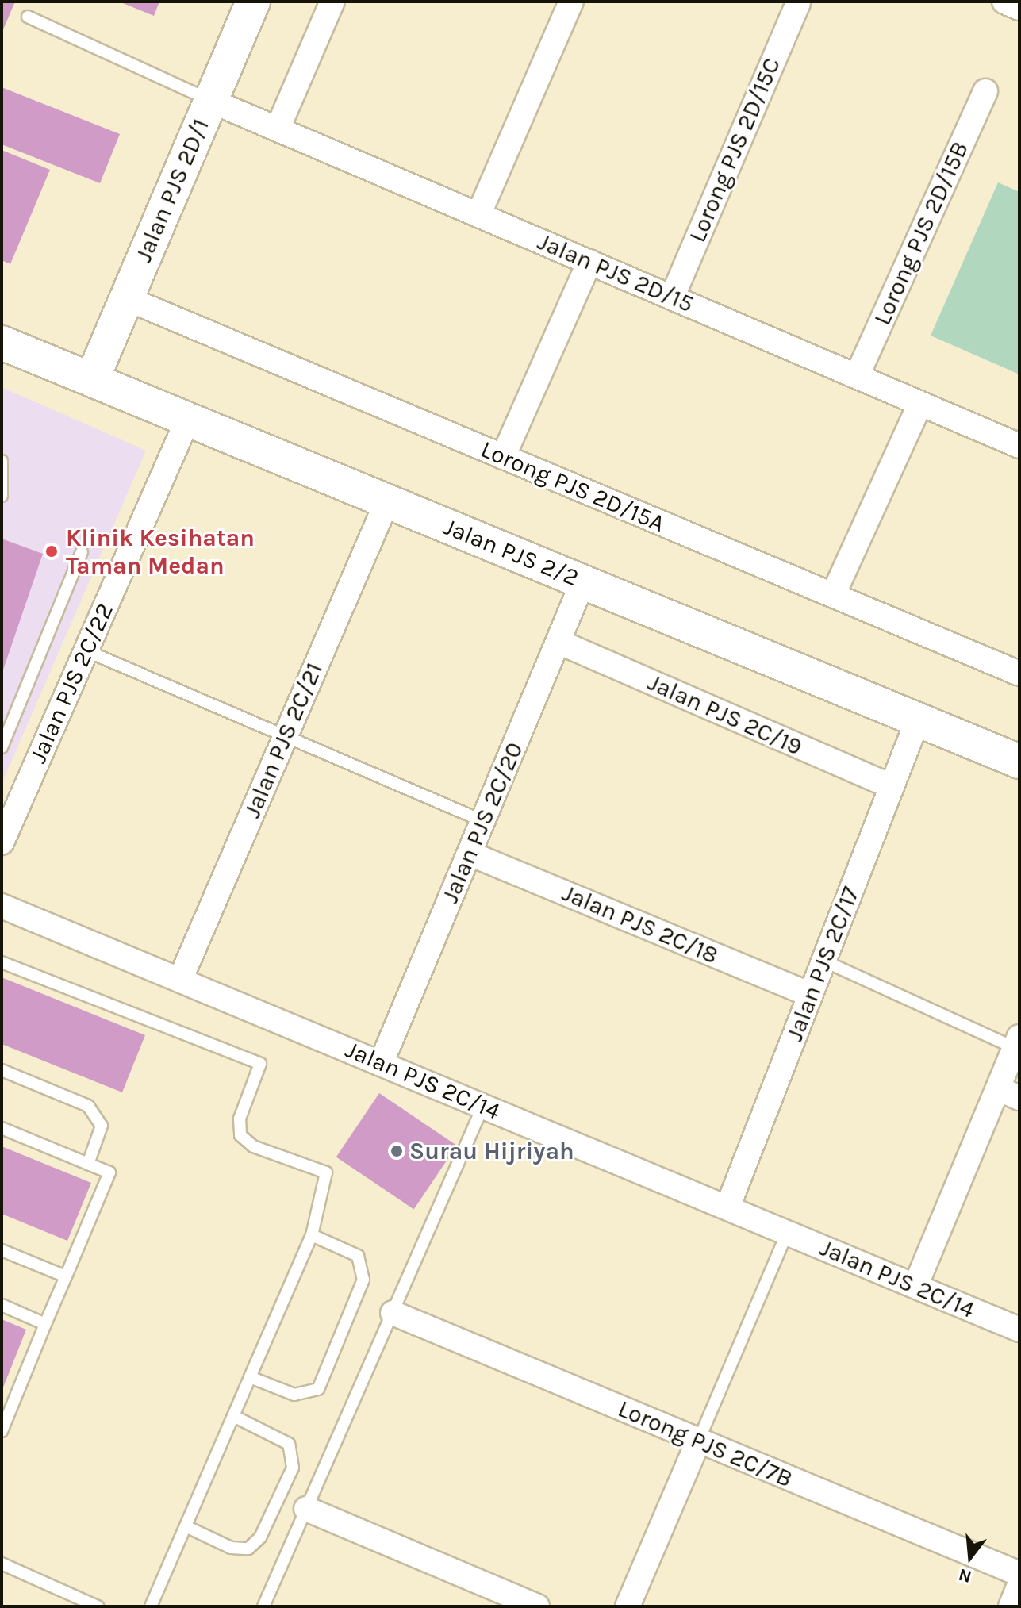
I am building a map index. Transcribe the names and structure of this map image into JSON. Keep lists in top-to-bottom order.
{
  "streets": {
    "street": [
      "Lorong PJS 2D/15C",
      "Jalan PJS 2D/1",
      "Lorong PJS 2D/15B",
      "Jalan PJS 2D/15",
      "Lorong PJS 2D/15A",
      "Jalan PJS 2/2",
      "Jalan PJS 2C/22",
      "Jalan PJS 2C/19",
      "Jalan PJS 2C/21",
      "Jalan PJS 2C/20",
      "Jalan PJS 2C/18",
      "Jalan PJS 2C/17",
      "Jalan PJS 2C/14",
      "Lorong PJS 2C/7B"
    ]
  },
  "crossings": [
    ["Lorong PJS 2D/15C", "Jalan PJS 2D/15"],
    ["Jalan PJS 2D/1", "Jalan PJS 2D/15"],
    ["Jalan PJS 2D/1", "Lorong PJS 2D/15A"],
    ["Jalan PJS 2D/1", "Jalan PJS 2/2"],
    ["Lorong PJS 2D/15B", "Jalan PJS 2D/15"],
    ["Jalan PJS 2/2", "Jalan PJS 2C/22"],
    ["Jalan PJS 2/2", "Jalan PJS 2C/21"],
    ["Jalan PJS 2/2", "Jalan PJS 2C/20"],
    ["Jalan PJS 2/2", "Jalan PJS 2C/17"],
    ["Jalan PJS 2C/19", "Jalan PJS 2C/20"],
    ["Jalan PJS 2C/19", "Jalan PJS 2C/17"],
    ["Jalan PJS 2C/21", "Jalan PJS 2C/14"],
    ["Jalan PJS 2C/20", "Jalan PJS 2C/18"],
    ["Jalan PJS 2C/20", "Jalan PJS 2C/14"],
    ["Jalan PJS 2C/18", "Jalan PJS 2C/17"],
    ["Jalan PJS 2C/17", "Jalan PJS 2C/14"]
  ],
  "places": ["Klinik Kesihatan Taman Medan", "Surau Hijriyah"],
  "north": "bottom"
}
